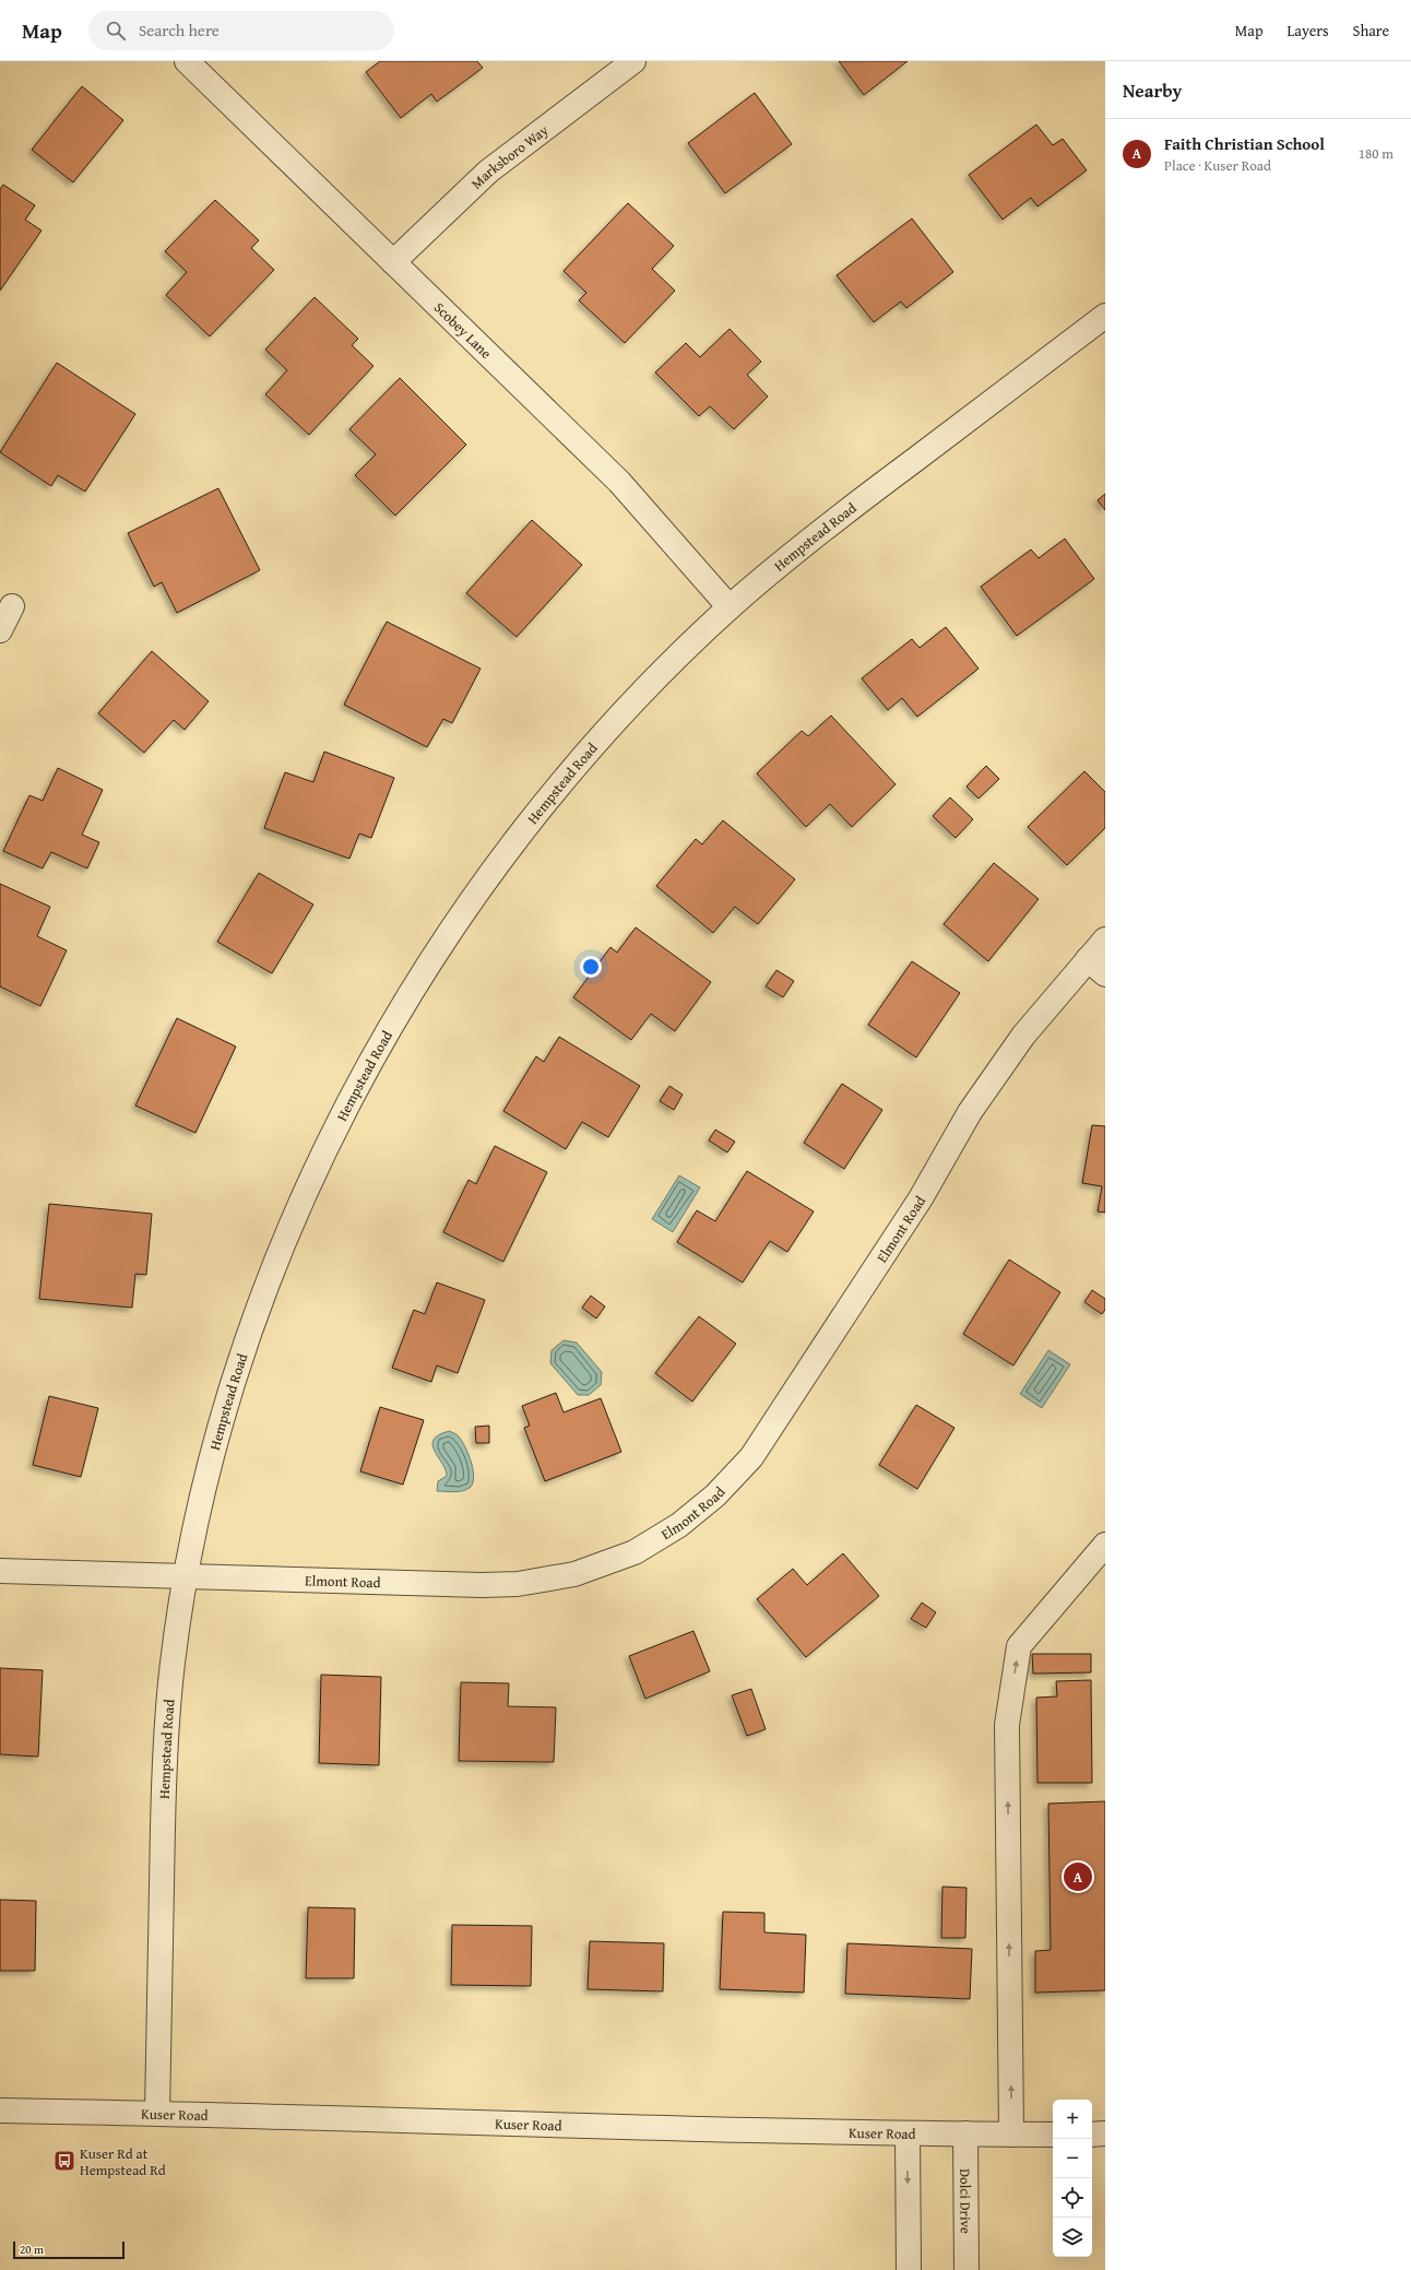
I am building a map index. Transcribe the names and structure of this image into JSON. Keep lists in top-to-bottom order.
{
  "streets": {
    "street": [
      "Marksboro Way",
      "Scobey Lane",
      "Hempstead Road",
      "Elmont Road",
      "Kuser Road",
      "Dolci Drive"
    ]
  },
  "crossings": [
    ["Marksboro Way", "Scobey Lane"],
    ["Scobey Lane", "Hempstead Road"],
    ["Hempstead Road", "Elmont Road"],
    ["Hempstead Road", "Kuser Road"],
    ["Kuser Road", "Dolci Drive"]
  ],
  "places": {
    "bus stop": ["Kuser Rd at Hempstead Rd"]
  },
  "scale_bar": "20 m",
  "page": {
    "header": "Map",
    "search": "Search here",
    "nav": ["Map", "Layers", "Share"],
    "heading": "Nearby",
    "list": [
      {
        "mark": "A",
        "name": "Faith Christian School",
        "note": "Place · Kuser Road",
        "value": "180 m"
      }
    ],
    "pins": "A",
    "map_buttons": ["+", "−"],
    "scale": "20 m"
  }
}
